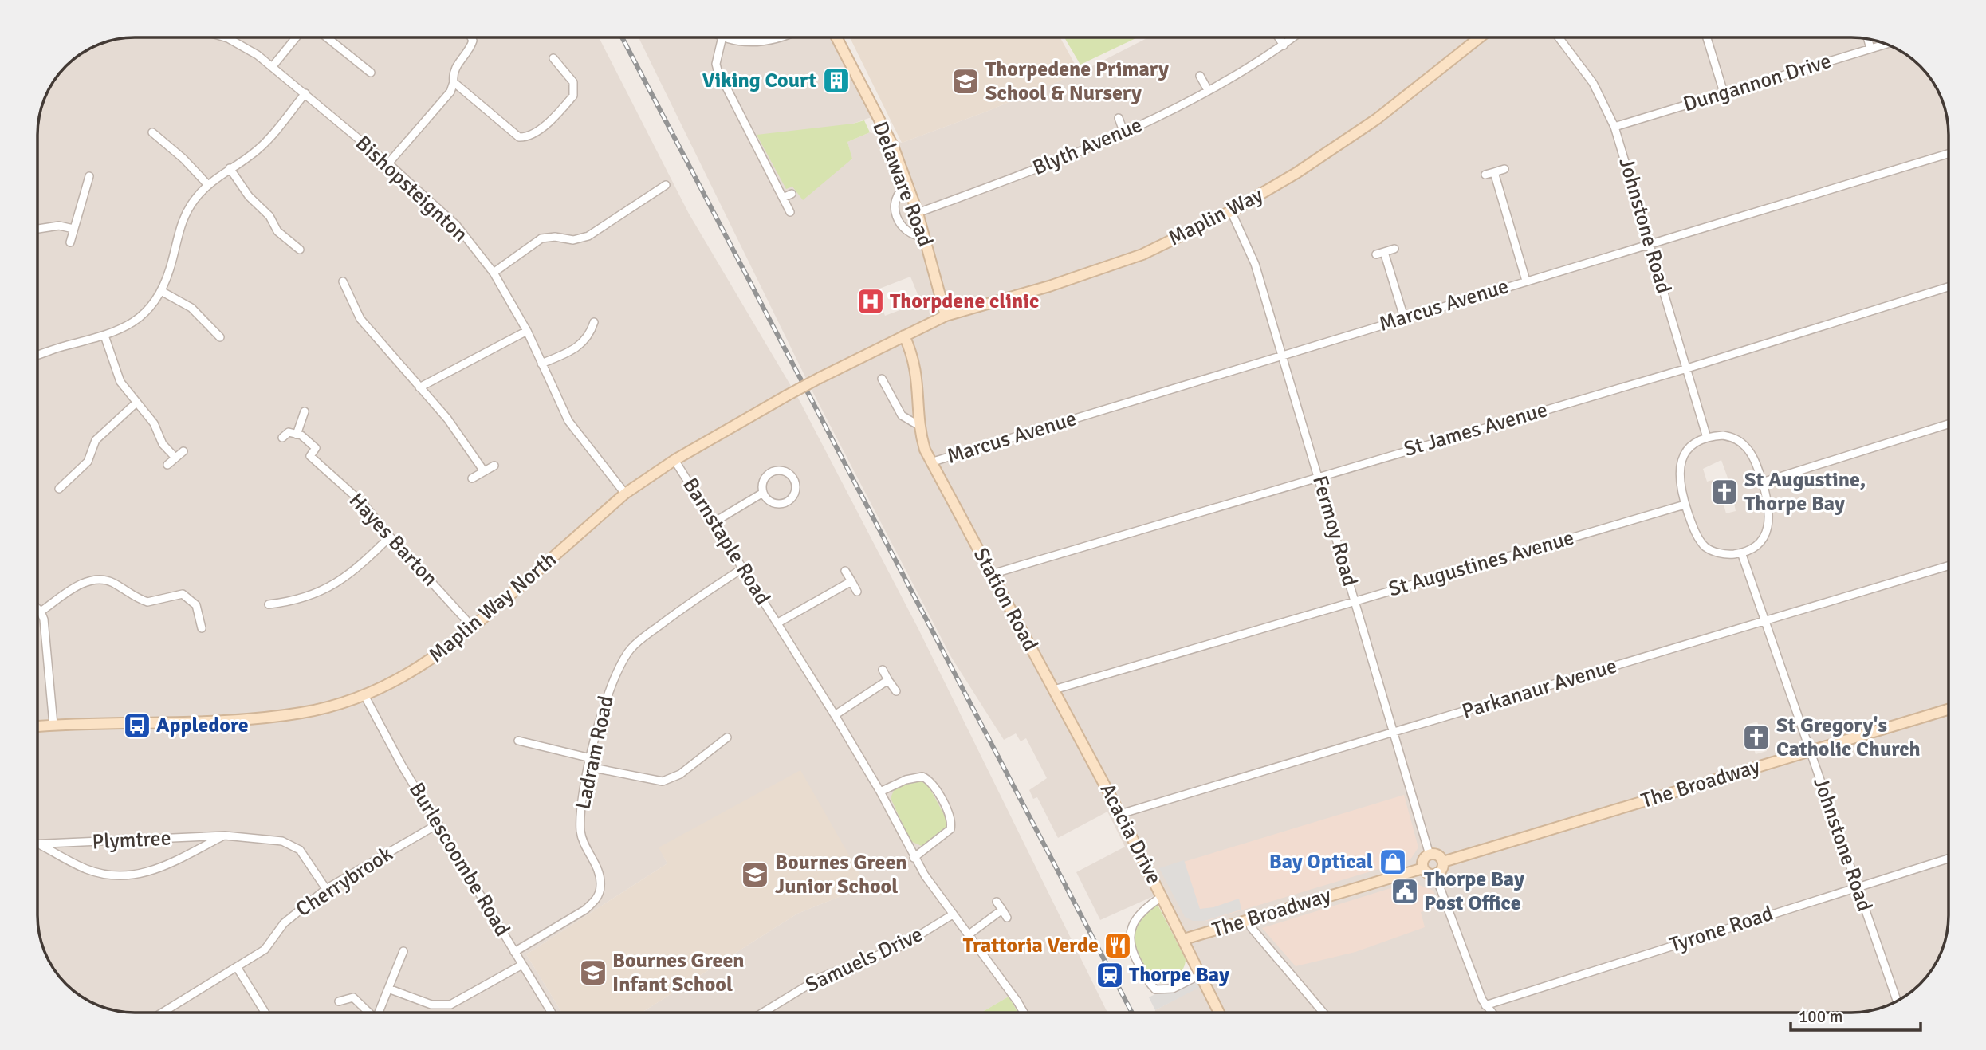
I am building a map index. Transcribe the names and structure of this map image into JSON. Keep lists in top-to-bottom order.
{
  "streets": {
    "street": [
      "Dungannon Drive",
      "Blyth Avenue",
      "Delaware Road",
      "Bishopsteignton",
      "Maplin Way",
      "Johnstone Road",
      "Marcus Avenue",
      "St James Avenue",
      "Fermoy Road",
      "Hayes Barton",
      "Barnstaple Road",
      "St Augustines Avenue",
      "Station Road",
      "Maplin Way North",
      "Parkanaur Avenue",
      "Ladram Road",
      "The Broadway",
      "Acacia Drive",
      "Plymtree",
      "Burlescoombe Road",
      "Cherrybrook",
      "Tyrone Road",
      "Samuels Drive"
    ]
  },
  "crossings": [
    ["Dungannon Drive", "Johnstone Road"],
    ["Blyth Avenue", "Delaware Road"],
    ["Delaware Road", "Maplin Way"],
    ["Bishopsteignton", "Maplin Way North"],
    ["Maplin Way", "Fermoy Road"],
    ["Maplin Way", "Station Road"],
    ["Maplin Way", "Maplin Way North"],
    ["Johnstone Road", "Marcus Avenue"],
    ["Johnstone Road", "St James Avenue"],
    ["Johnstone Road", "St Augustines Avenue"],
    ["Johnstone Road", "Parkanaur Avenue"],
    ["Johnstone Road", "The Broadway"],
    ["Johnstone Road", "Tyrone Road"],
    ["Marcus Avenue", "Fermoy Road"],
    ["Marcus Avenue", "Station Road"],
    ["St James Avenue", "Fermoy Road"],
    ["St James Avenue", "Station Road"],
    ["Fermoy Road", "St Augustines Avenue"],
    ["Fermoy Road", "Parkanaur Avenue"],
    ["Fermoy Road", "The Broadway"],
    ["Hayes Barton", "Maplin Way North"],
    ["Barnstaple Road", "Maplin Way North"],
    ["Barnstaple Road", "Ladram Road"],
    ["Barnstaple Road", "Samuels Drive"],
    ["St Augustines Avenue", "Station Road"],
    ["Station Road", "Maplin Way North"],
    ["Station Road", "Acacia Drive"],
    ["Maplin Way North", "Burlescoombe Road"],
    ["Parkanaur Avenue", "Acacia Drive"],
    ["Ladram Road", "Burlescoombe Road"],
    ["The Broadway", "Acacia Drive"],
    ["Plymtree", "Cherrybrook"],
    ["Burlescoombe Road", "Cherrybrook"]
  ],
  "places": {
    "building": ["Viking Court"],
    "school or university": ["Thorpedene Primary School & Nursery", "Bournes Green Junior School", "Bournes Green Infant School"],
    "hospital": ["Thorpdene clinic"],
    "church": ["St Augustine, Thorpe Bay", "St Gregory's Catholic Church"],
    "bus stop": ["Appledore"],
    "shop": ["Bay Optical"],
    "public building": ["Thorpe Bay Post Office"],
    "restaurant": ["Trattoria Verde"],
    "station": ["Thorpe Bay"]
  },
  "scale_bar": "100 m"
}
